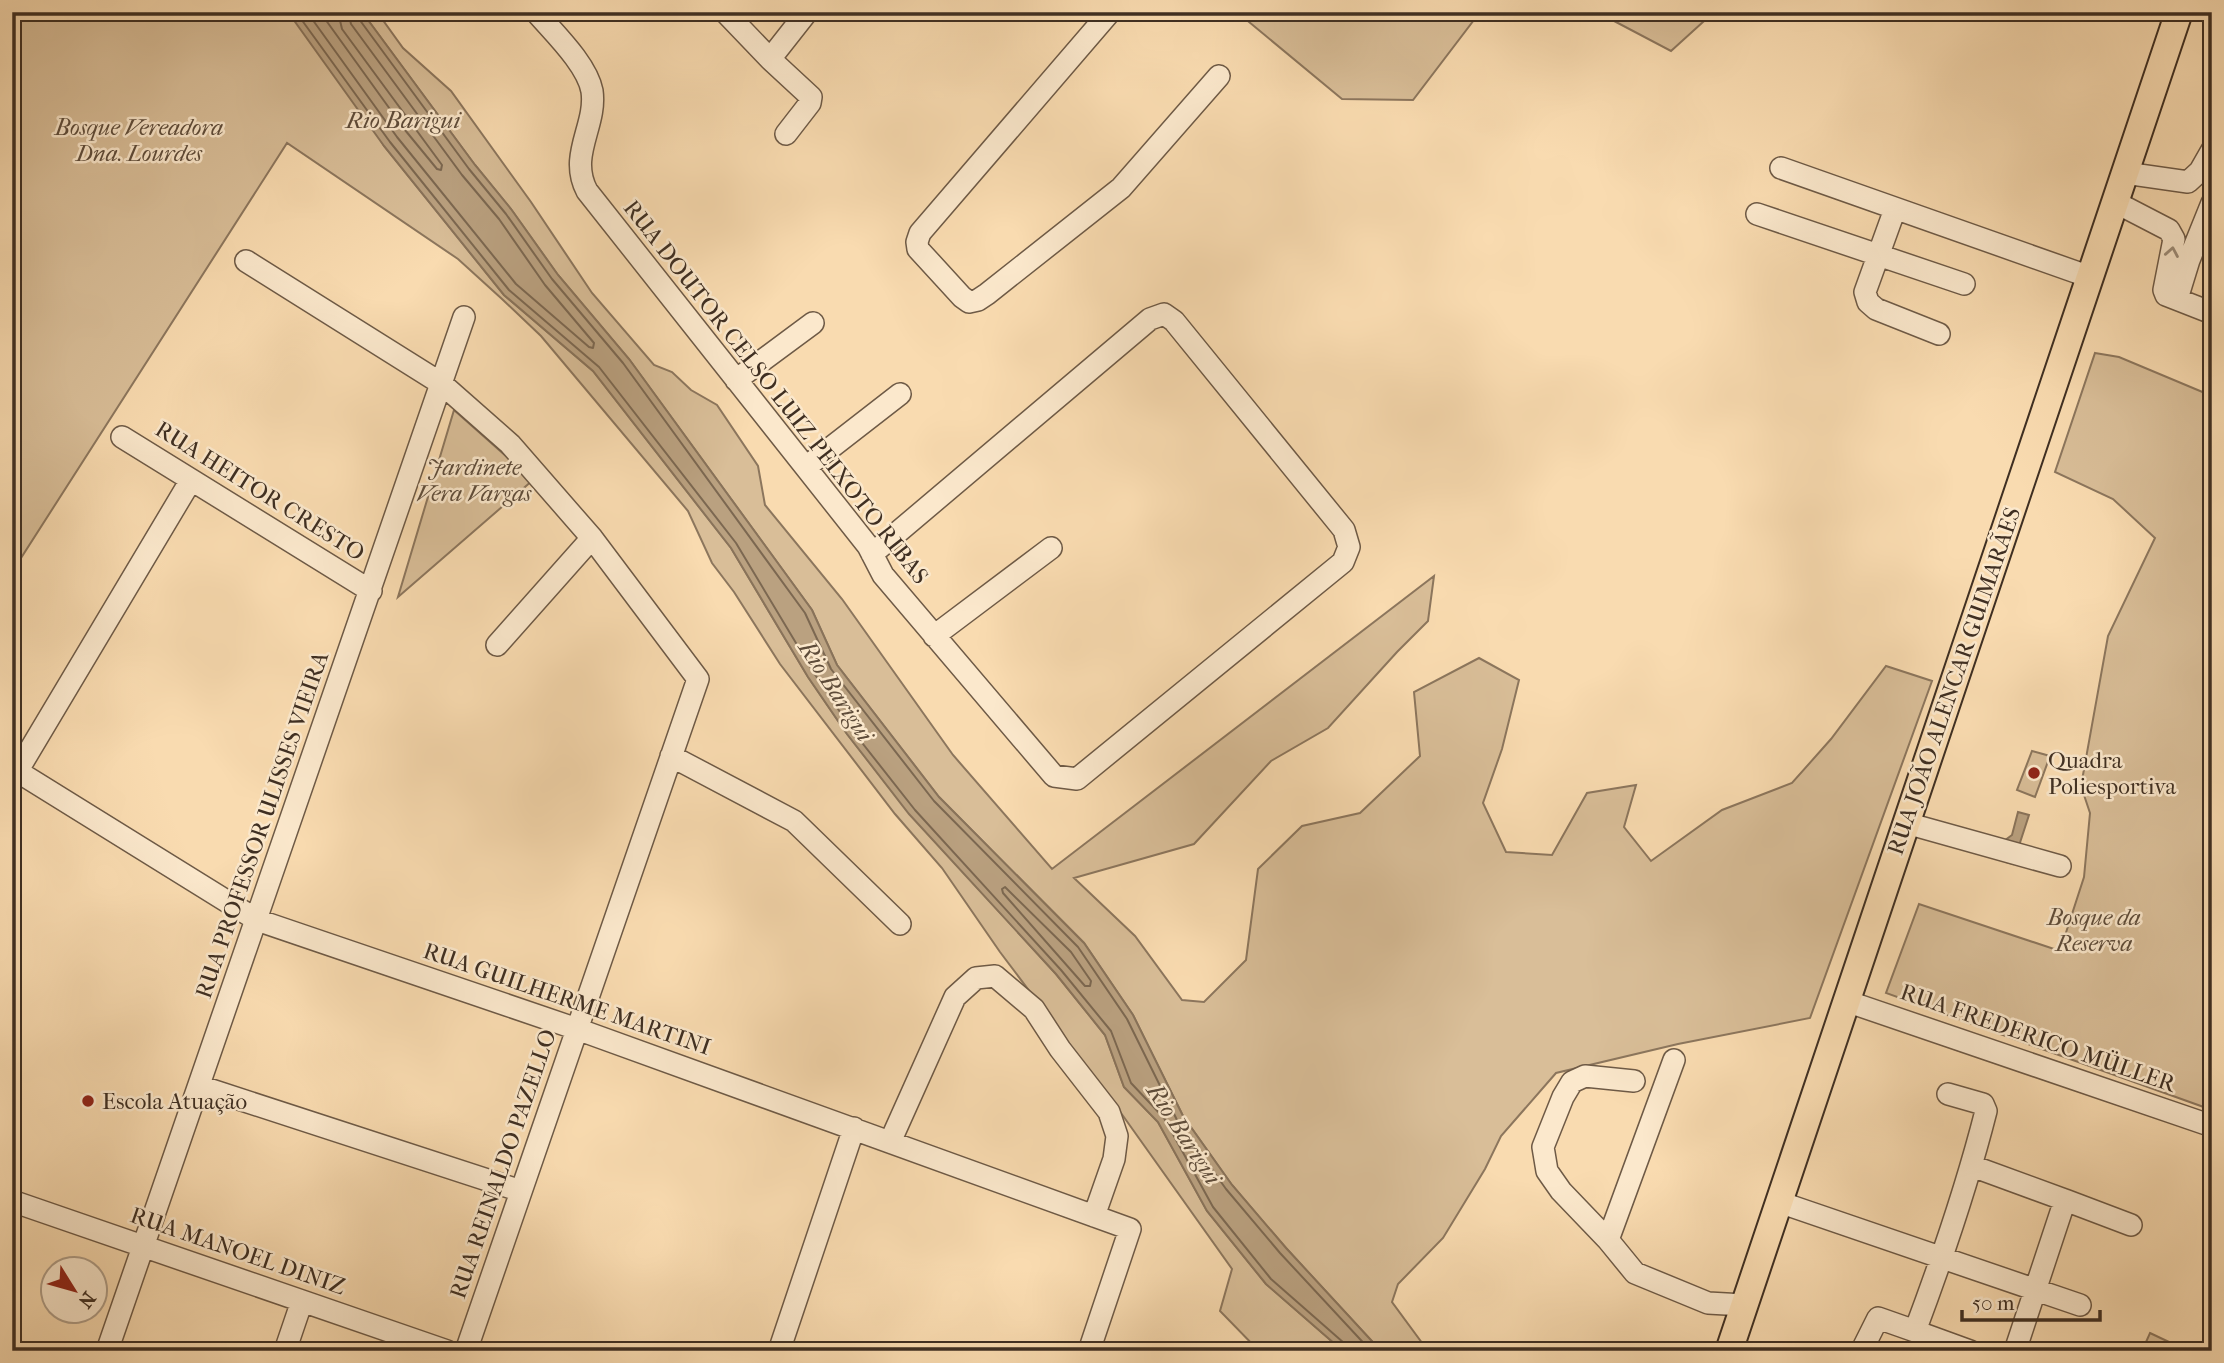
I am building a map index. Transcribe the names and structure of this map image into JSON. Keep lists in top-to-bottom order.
{
  "streets": {
    "main road": ["RUA JOÃO ALENCAR GUIMARÃES"],
    "street": [
      "RUA DOUTOR CELSO LUIZ PEIXOTO RIBAS",
      "RUA HEITOR CRESTO",
      "RUA PROFESSOR ULISSES VIEIRA",
      "RUA GUILHERME MARTINI",
      "RUA FREDERICO MÜLLER",
      "RUA REINALDO PAZELLO",
      "RUA MANOEL DINIZ"
    ]
  },
  "crossings": [
    ["RUA HEITOR CRESTO", "RUA PROFESSOR ULISSES VIEIRA"],
    ["RUA JOÃO ALENCAR GUIMARÃES", "RUA FREDERICO MÜLLER"],
    ["RUA PROFESSOR ULISSES VIEIRA", "RUA GUILHERME MARTINI"],
    ["RUA PROFESSOR ULISSES VIEIRA", "RUA MANOEL DINIZ"],
    ["RUA GUILHERME MARTINI", "RUA REINALDO PAZELLO"]
  ],
  "water": ["Rio Barigui"],
  "parks": ["Bosque Vereadora Dna. Lourdes", "Jardinete Vera Vargas", "Bosque da Reserva"],
  "places": ["Quadra Poliesportiva", "Escola Atuação"],
  "scale_bar": "50 m",
  "north": "bottom right"
}
